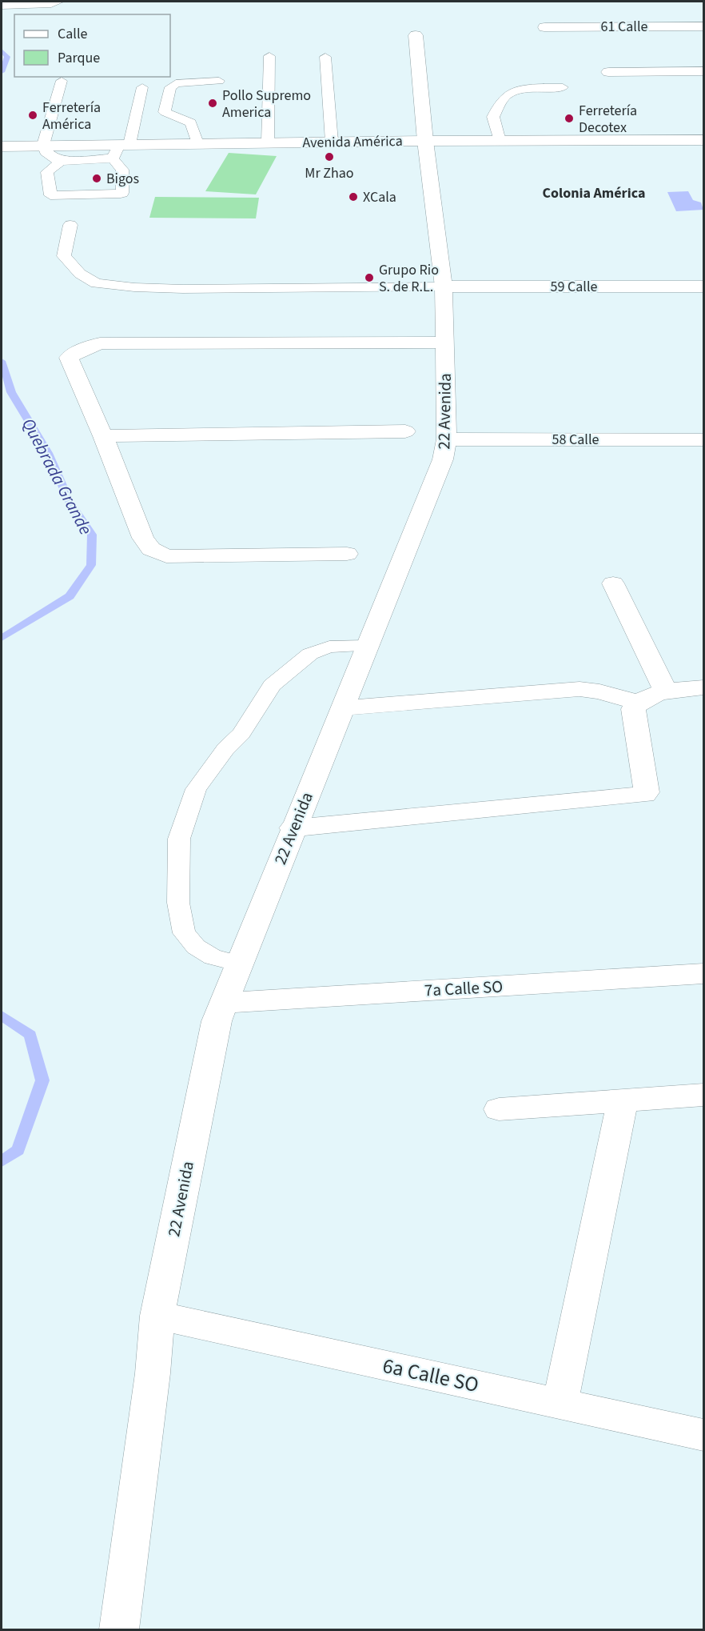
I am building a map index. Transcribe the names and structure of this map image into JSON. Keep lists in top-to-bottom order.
{
  "streets": {
    "street": [
      "61 Calle",
      "Avenida América",
      "59 Calle",
      "22 Avenida",
      "58 Calle",
      "7a Calle SO",
      "6a Calle SO"
    ]
  },
  "crossings": [
    ["Avenida América", "22 Avenida"],
    ["59 Calle", "22 Avenida"],
    ["22 Avenida", "58 Calle"],
    ["22 Avenida", "7a Calle SO"],
    ["22 Avenida", "6a Calle SO"]
  ],
  "districts": ["Colonia América"],
  "water": ["Quebrada Grande"],
  "places": [
    "Pollo Supremo America",
    "Ferretería América",
    "Ferretería Decotex",
    "Mr Zhao",
    "Bigos",
    "XCala",
    "Grupo Rio S. de R.L."
  ],
  "legend": ["Calle", "Parque"]
}
